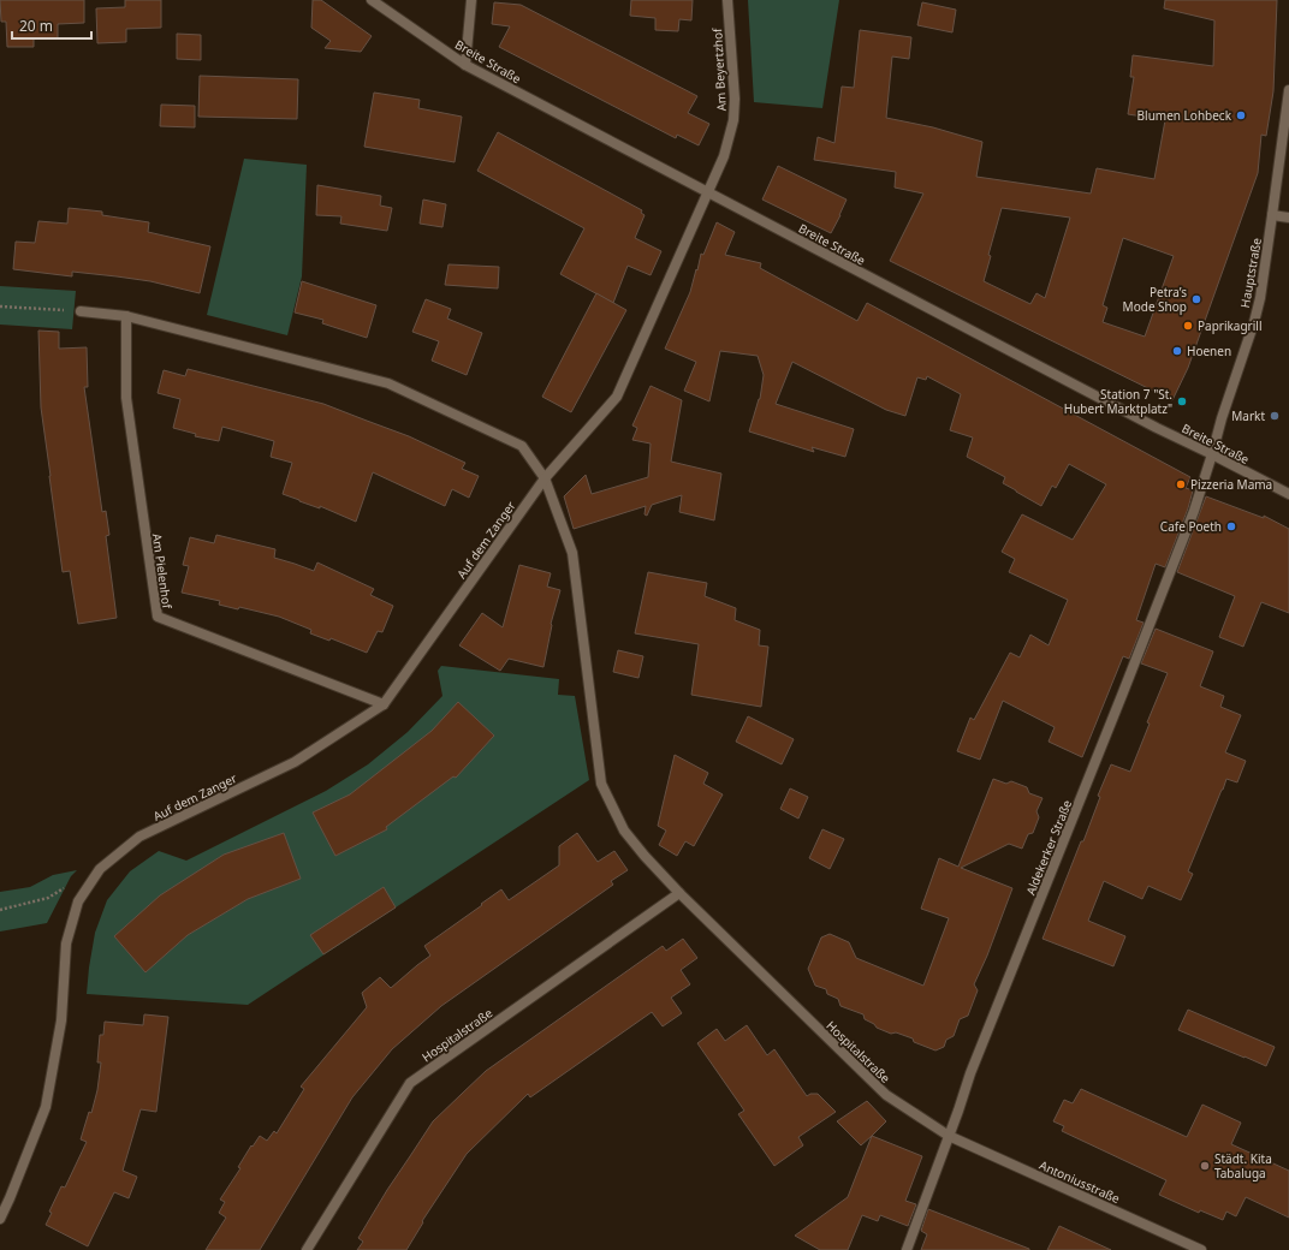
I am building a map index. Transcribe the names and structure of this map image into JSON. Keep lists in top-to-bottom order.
{
  "streets": {
    "street": [
      "Breite Straße",
      "Am Beyertzhof",
      "Hauptstraße",
      "Auf dem Zanger",
      "Am Pielenhof",
      "Aldekerker Straße",
      "Hospitalstraße",
      "Antoniusstraße"
    ]
  },
  "crossings": [
    ["Breite Straße", "Am Beyertzhof"],
    ["Breite Straße", "Hauptstraße"],
    ["Breite Straße", "Auf dem Zanger"],
    ["Breite Straße", "Aldekerker Straße"],
    ["Am Beyertzhof", "Auf dem Zanger"],
    ["Hauptstraße", "Aldekerker Straße"],
    ["Auf dem Zanger", "Am Pielenhof"],
    ["Auf dem Zanger", "Hospitalstraße"],
    ["Aldekerker Straße", "Hospitalstraße"],
    ["Aldekerker Straße", "Antoniusstraße"],
    ["Hospitalstraße", "Antoniusstraße"]
  ],
  "places": [
    "Blumen Lohbeck",
    "Petra’s Mode Shop",
    "Paprikagrill",
    "Hoenen",
    "Station 7 \"St. Hubert Marktplatz\"",
    "Markt",
    "Pizzeria Mama",
    "Cafe Poeth",
    "Städt. Kita Tabaluga"
  ],
  "scale_bar": "20 m"
}
